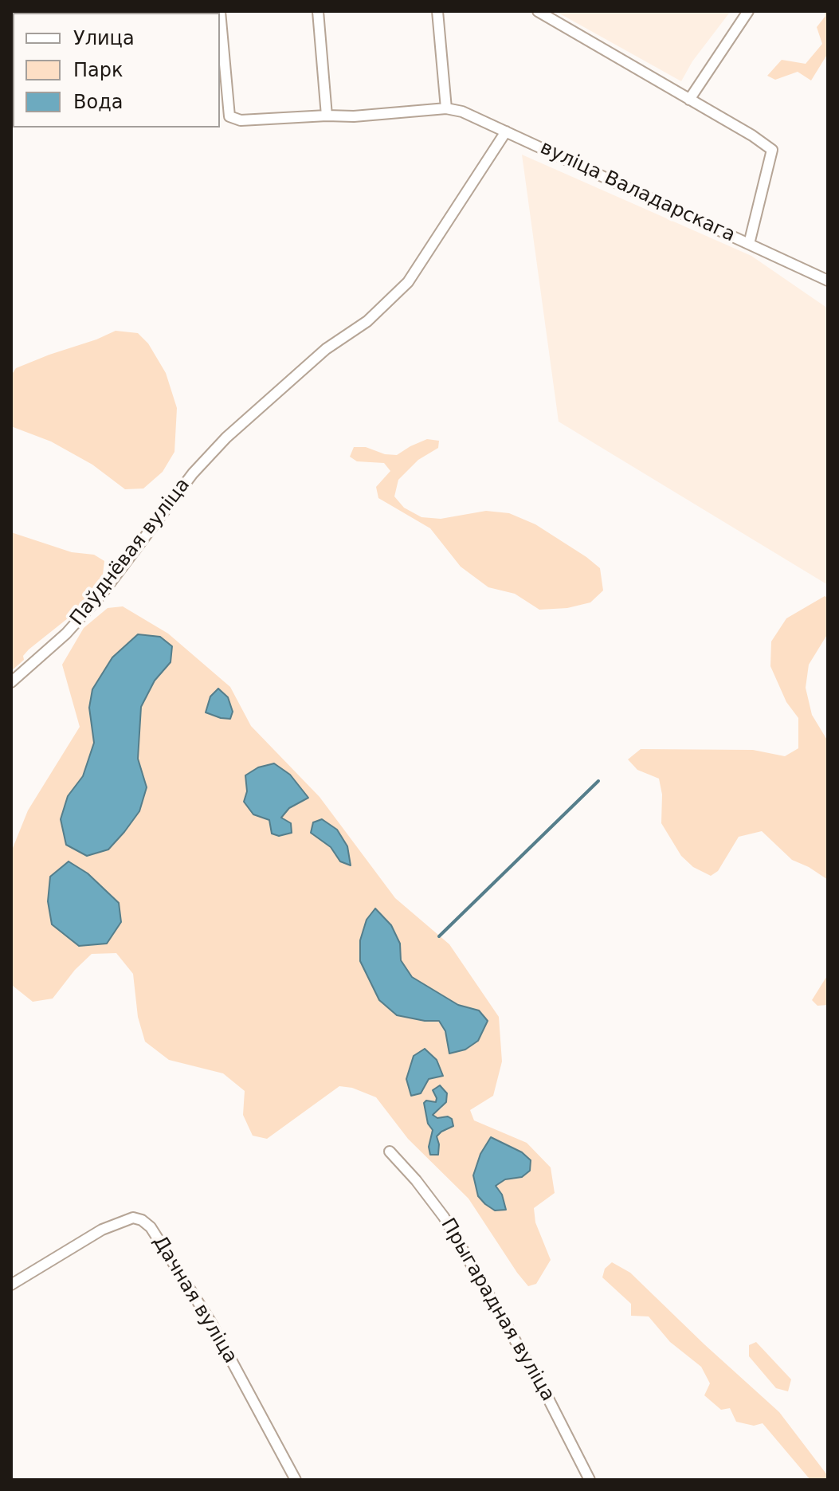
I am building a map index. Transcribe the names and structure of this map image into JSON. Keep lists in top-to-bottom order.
{
  "streets": {
    "street": [
      "вуліца Валадарскага",
      "Паўднёвая вуліца",
      "Дачная вуліца",
      "Прыгарадная вуліца"
    ]
  },
  "crossings": [
    ["вуліца Валадарскага", "Паўднёвая вуліца"]
  ],
  "legend": ["Улица", "Парк", "Вода"]
}
